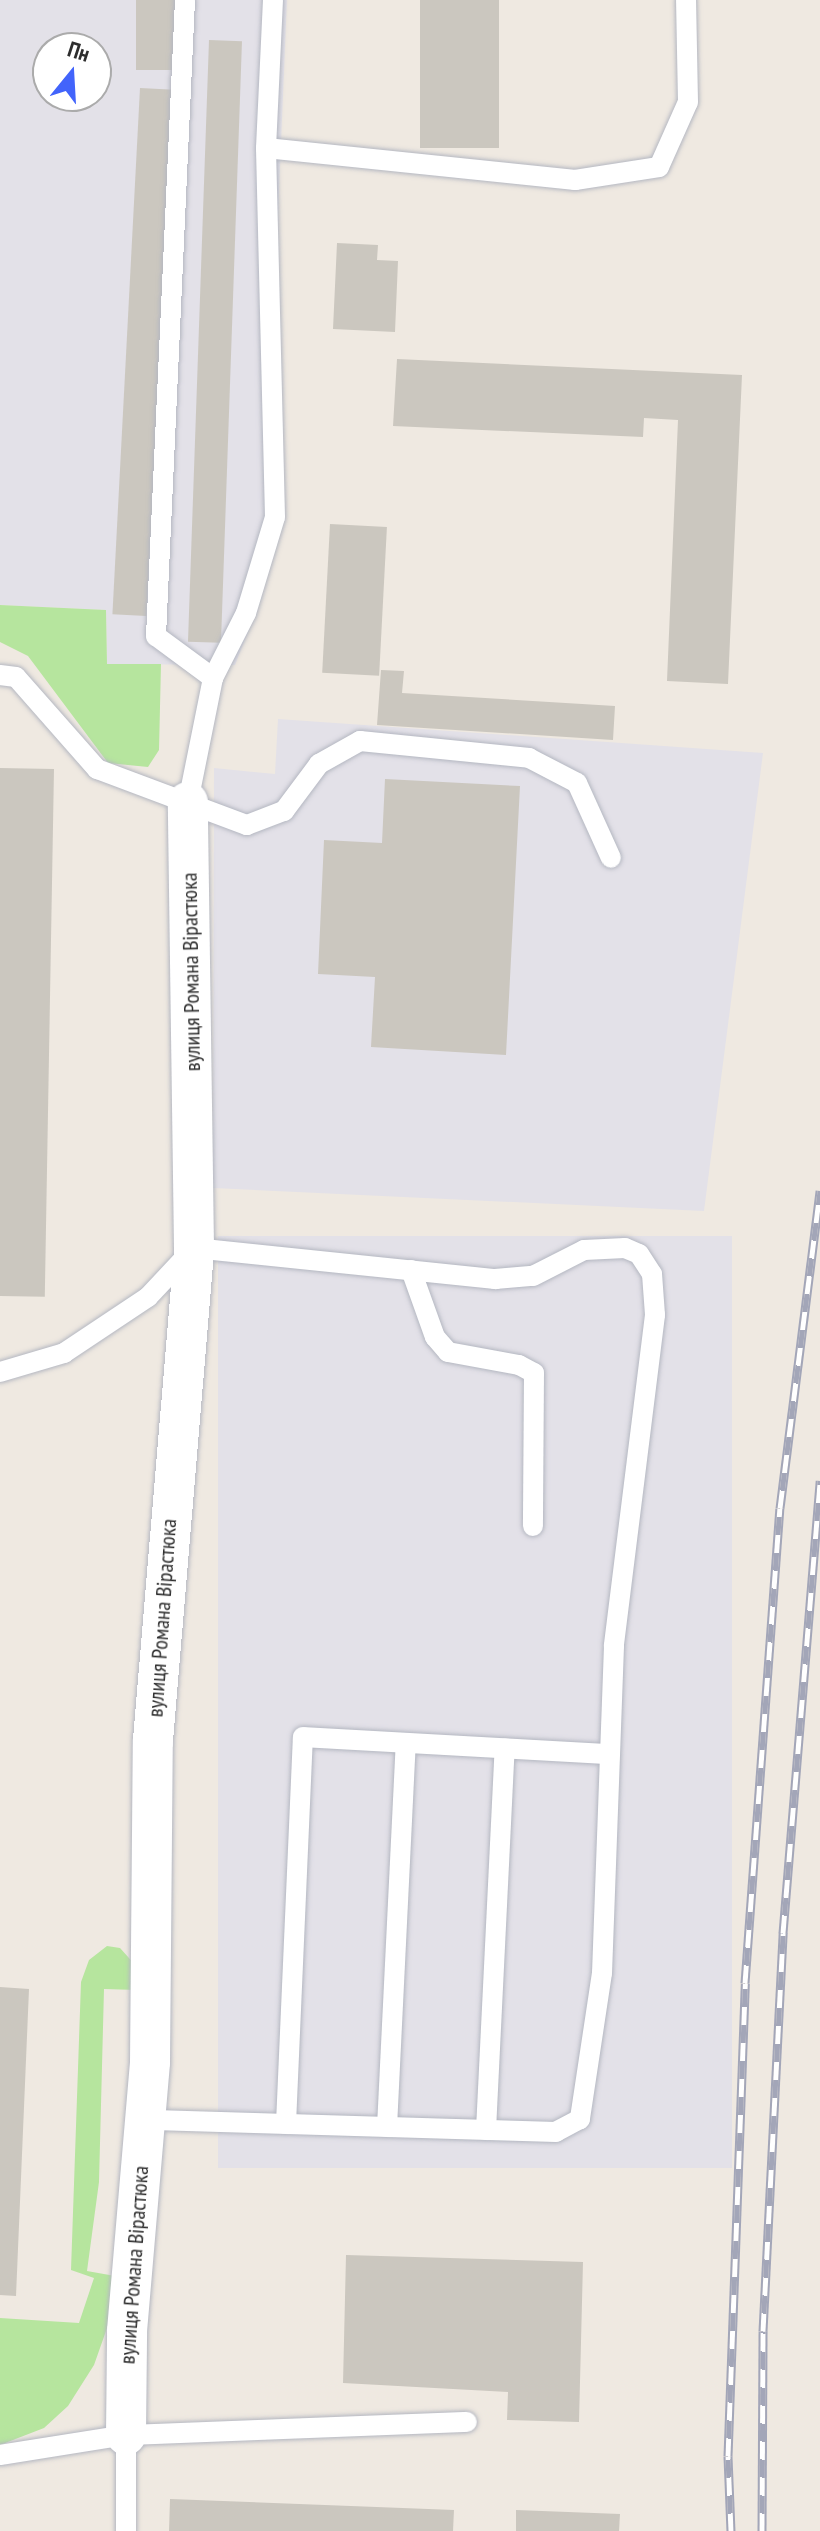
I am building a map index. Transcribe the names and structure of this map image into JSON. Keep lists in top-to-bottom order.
{
  "streets": {
    "street": ["вулиця Романа Вірастюка"]
  },
  "north": "top"
}
